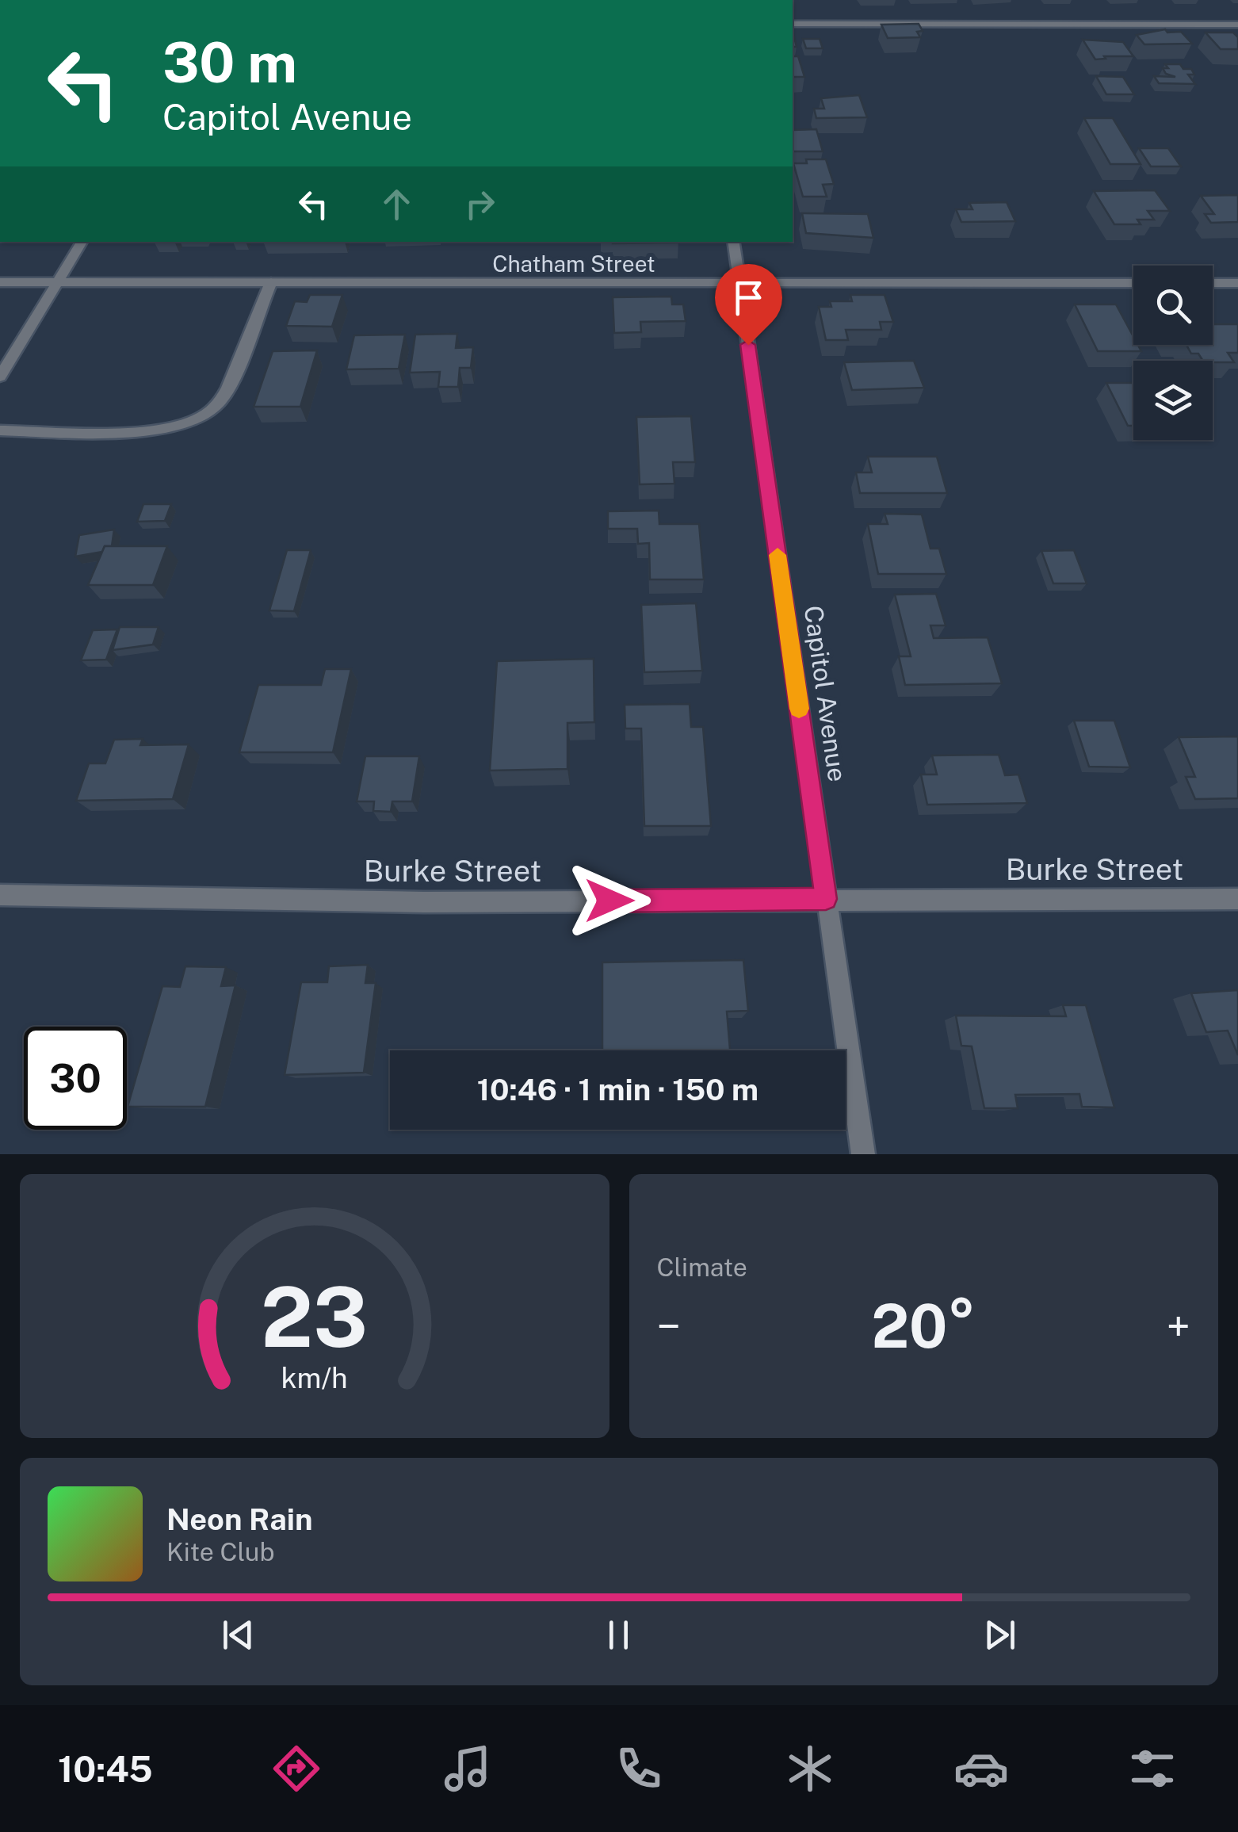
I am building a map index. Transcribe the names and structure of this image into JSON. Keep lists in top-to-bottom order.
{
  "streets": {
    "street": ["Chatham Street", "Capitol Avenue", "Burke Street"]
  },
  "crossings": [
    ["Chatham Street", "Capitol Avenue"],
    ["Capitol Avenue", "Burke Street"]
  ],
  "page": {
    "turn": ["30 m", "Capitol Avenue"],
    "limit": "30",
    "trip": "10:46 · 1 min · 150 m",
    "tile": "Climate",
    "heat": ["−", "20°", "+"],
    "song": ["Neon Rain", "Kite Club"],
    "tabs": "10:45",
    "gauge": ["23", "km/h"]
  }
}
